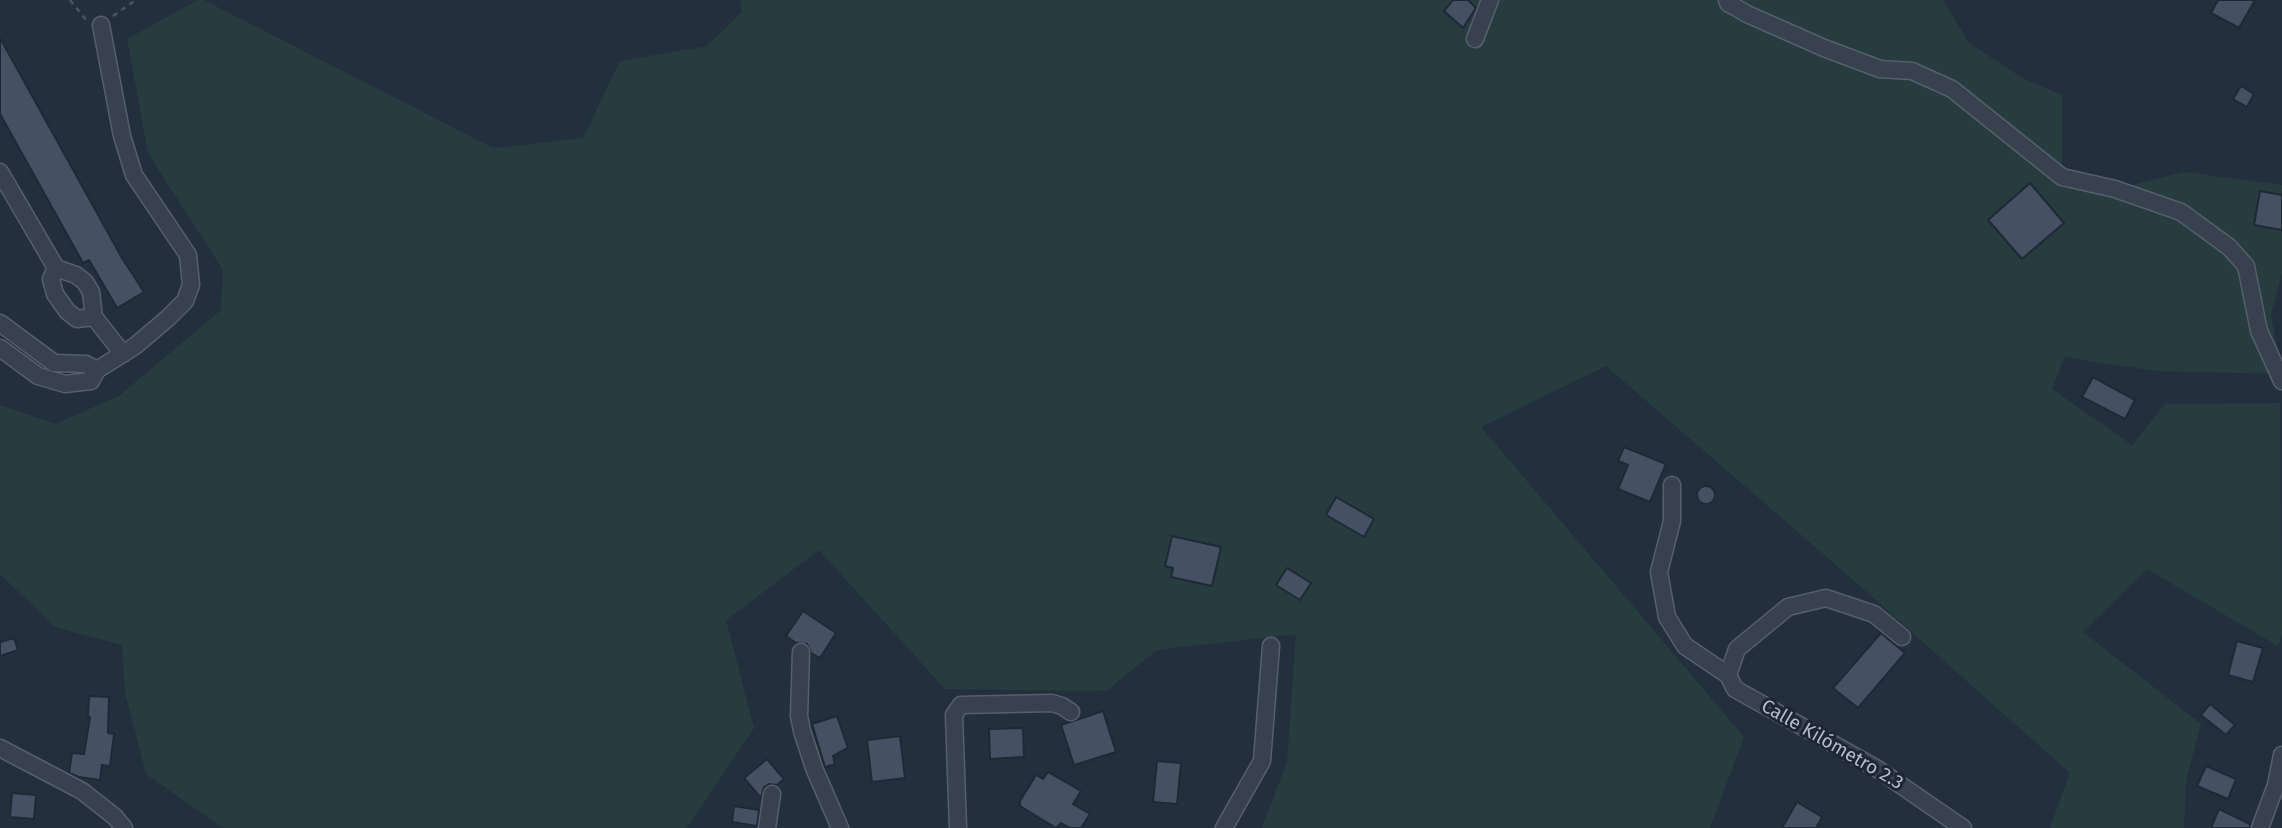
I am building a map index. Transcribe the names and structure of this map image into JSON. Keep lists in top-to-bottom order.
{
  "streets": {
    "street": ["Calle Kilómetro 2.3"]
  }
}
